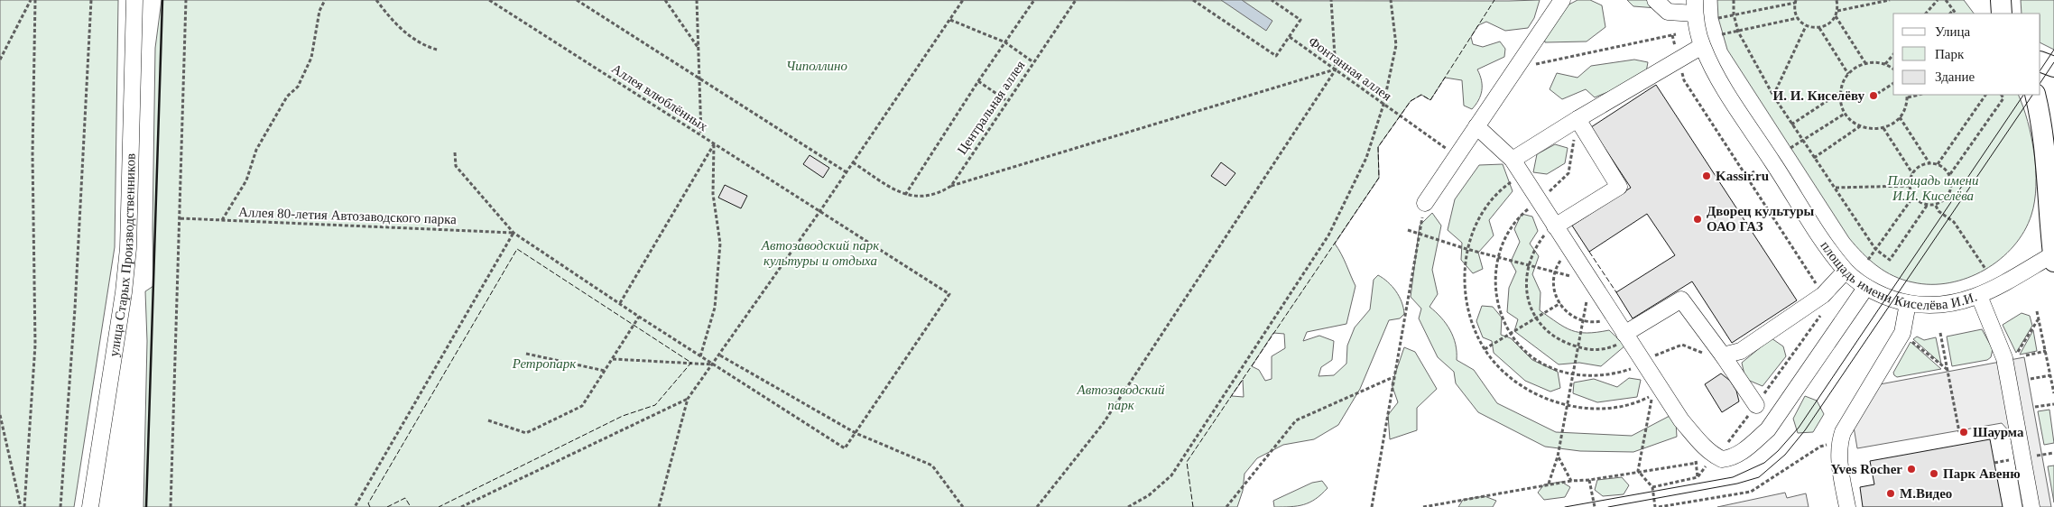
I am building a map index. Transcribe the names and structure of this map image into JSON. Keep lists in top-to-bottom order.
{
  "streets": {
    "street": ["улица Старых Производственников", "площадь имени Киселёва И.И."],
    "path": [
      "Фонтанная аллея",
      "Аллея влюблённых",
      "Центральная аллея",
      "Аллея 80-летия Автозаводского парка"
    ]
  },
  "parks": [
    "Чиполлино",
    "Площадь имени И.И. Киселёва",
    "Автозаводский парк культуры и отдыха",
    "Ретропарк",
    "Автозаводский парк"
  ],
  "places": [
    "И. И. Киселёву",
    "Kassir.ru",
    "Дворец культуры ОАО ГАЗ",
    "Шаурма",
    "Yves Rocher",
    "Парк Авеню",
    "М.Видео"
  ],
  "legend": ["Улица", "Парк", "Здание"]
}
